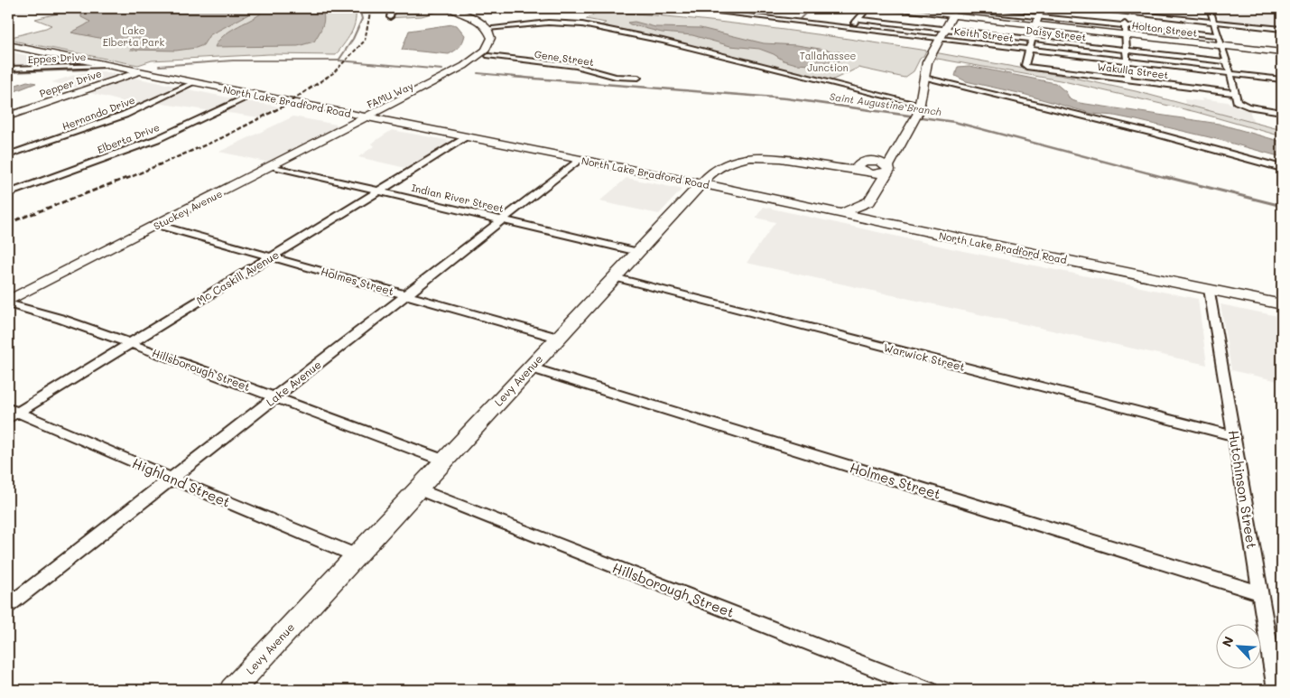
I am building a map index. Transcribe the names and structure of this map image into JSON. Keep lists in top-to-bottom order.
{
  "streets": {
    "street": [
      "Holton Street",
      "Daisy Street",
      "Keith Street",
      "Eppes Drive",
      "Gene Street",
      "Wakulla Street",
      "Pepper Drive",
      "FAMU Way",
      "North Lake Bradford Road",
      "Hernando Drive",
      "Elberta Drive",
      "Indian River Street",
      "Stuckey Avenue",
      "Mc Caskill Avenue",
      "Holmes Street",
      "Warwick Street",
      "Hillsborough Street",
      "Levy Avenue",
      "Lake Avenue",
      "Highland Street",
      "Hutchinson Street"
    ]
  },
  "crossings": [
    ["Keith Street", "Wakulla Street"],
    ["Eppes Drive", "North Lake Bradford Road"],
    ["Gene Street", "FAMU Way"],
    ["Pepper Drive", "North Lake Bradford Road"],
    ["FAMU Way", "North Lake Bradford Road"],
    ["FAMU Way", "Stuckey Avenue"],
    ["North Lake Bradford Road", "Hernando Drive"],
    ["North Lake Bradford Road", "Elberta Drive"],
    ["North Lake Bradford Road", "Stuckey Avenue"],
    ["North Lake Bradford Road", "Mc Caskill Avenue"],
    ["North Lake Bradford Road", "Levy Avenue"],
    ["North Lake Bradford Road", "Lake Avenue"],
    ["North Lake Bradford Road", "Hutchinson Street"],
    ["Indian River Street", "Stuckey Avenue"],
    ["Indian River Street", "Mc Caskill Avenue"],
    ["Indian River Street", "Levy Avenue"],
    ["Indian River Street", "Lake Avenue"],
    ["Stuckey Avenue", "Holmes Street"],
    ["Stuckey Avenue", "Hillsborough Street"],
    ["Mc Caskill Avenue", "Holmes Street"],
    ["Mc Caskill Avenue", "Hillsborough Street"],
    ["Mc Caskill Avenue", "Highland Street"],
    ["Holmes Street", "Levy Avenue"],
    ["Holmes Street", "Lake Avenue"],
    ["Holmes Street", "Hutchinson Street"],
    ["Warwick Street", "Levy Avenue"],
    ["Warwick Street", "Hutchinson Street"],
    ["Hillsborough Street", "Levy Avenue"],
    ["Hillsborough Street", "Lake Avenue"],
    ["Levy Avenue", "Highland Street"],
    ["Lake Avenue", "Highland Street"]
  ],
  "water": ["Saint Augustine Branch"],
  "parks": ["Lake Elberta Park", "Tallahassee Junction"],
  "north": "top left"
}
